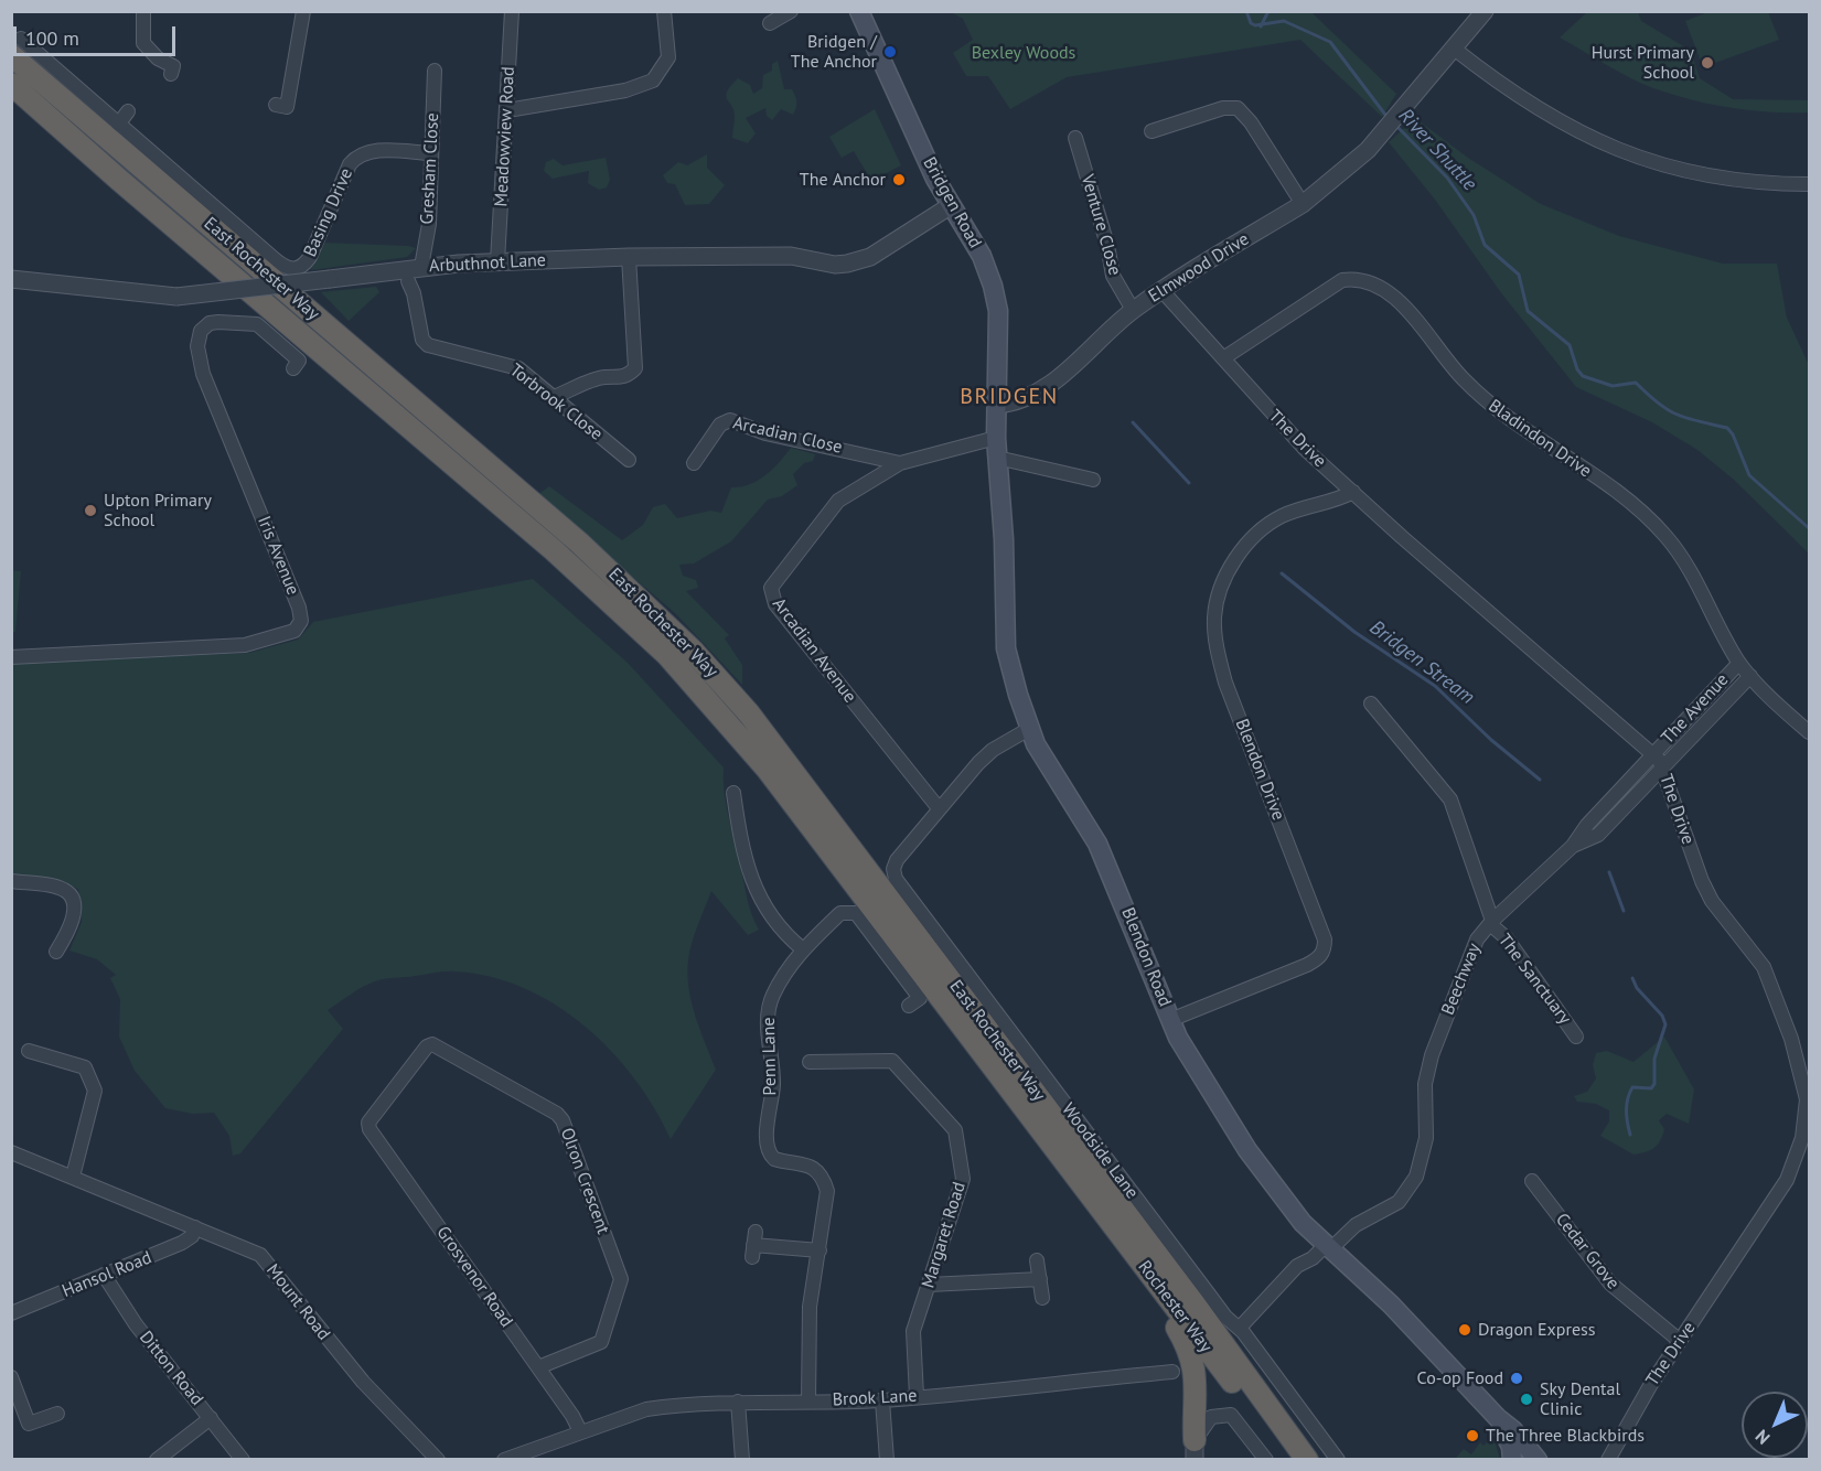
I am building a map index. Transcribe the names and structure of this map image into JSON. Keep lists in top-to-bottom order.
{
  "streets": {
    "highway": ["East Rochester Way", "Rochester Way"],
    "main road": ["Bridgen Road", "Blendon Road"],
    "street": [
      "Meadowview Road",
      "Gresham Close",
      "Basing Drive",
      "Venture Close",
      "Arbuthnot Lane",
      "Elmwood Drive",
      "Torbrook Close",
      "Arcadian Close",
      "The Drive",
      "Bladindon Drive",
      "Iris Avenue",
      "Arcadian Avenue",
      "The Avenue",
      "Blendon Drive",
      "Beechway",
      "The Sanctuary",
      "Penn Lane",
      "Woodside Lane",
      "Olron Crescent",
      "Margaret Road",
      "Cedar Grove",
      "Hansol Road",
      "Grosvenor Road",
      "Mount Road",
      "Ditton Road",
      "Brook Lane"
    ]
  },
  "crossings": [
    ["Meadowview Road", "Arbuthnot Lane"],
    ["Gresham Close", "Basing Drive"],
    ["Gresham Close", "Arbuthnot Lane"],
    ["Bridgen Road", "Arbuthnot Lane"],
    ["Bridgen Road", "Elmwood Drive"],
    ["Bridgen Road", "Blendon Road"],
    ["Basing Drive", "East Rochester Way"],
    ["Venture Close", "Elmwood Drive"],
    ["Elmwood Drive", "The Drive"],
    ["Elmwood Drive", "Blendon Road"],
    ["East Rochester Way", "Rochester Way"],
    ["Arcadian Close", "Arcadian Avenue"],
    ["The Drive", "Bladindon Drive"],
    ["The Drive", "The Avenue"],
    ["The Drive", "Blendon Drive"],
    ["The Drive", "Cedar Grove"],
    ["Bladindon Drive", "The Avenue"],
    ["Arcadian Avenue", "Blendon Road"],
    ["Arcadian Avenue", "Woodside Lane"],
    ["The Avenue", "Beechway"],
    ["The Avenue", "The Sanctuary"],
    ["Blendon Drive", "Blendon Road"],
    ["Blendon Road", "Beechway"],
    ["Blendon Road", "Woodside Lane"],
    ["Beechway", "The Sanctuary"],
    ["Beechway", "Woodside Lane"],
    ["Olron Crescent", "Grosvenor Road"],
    ["Margaret Road", "Brook Lane"],
    ["Hansol Road", "Mount Road"],
    ["Hansol Road", "Ditton Road"],
    ["Grosvenor Road", "Brook Lane"]
  ],
  "districts": ["BRIDGEN"],
  "water": ["River Shuttle", "Bridgen Stream"],
  "parks": ["Bexley Woods"],
  "places": [
    "Bridgen / The Anchor",
    "Hurst Primary School",
    "The Anchor",
    "Upton Primary School",
    "Dragon Express",
    "Co-op Food",
    "Sky Dental Clinic",
    "The Three Blackbirds"
  ],
  "scale_bar": "100 m",
  "north": "bottom left"
}
